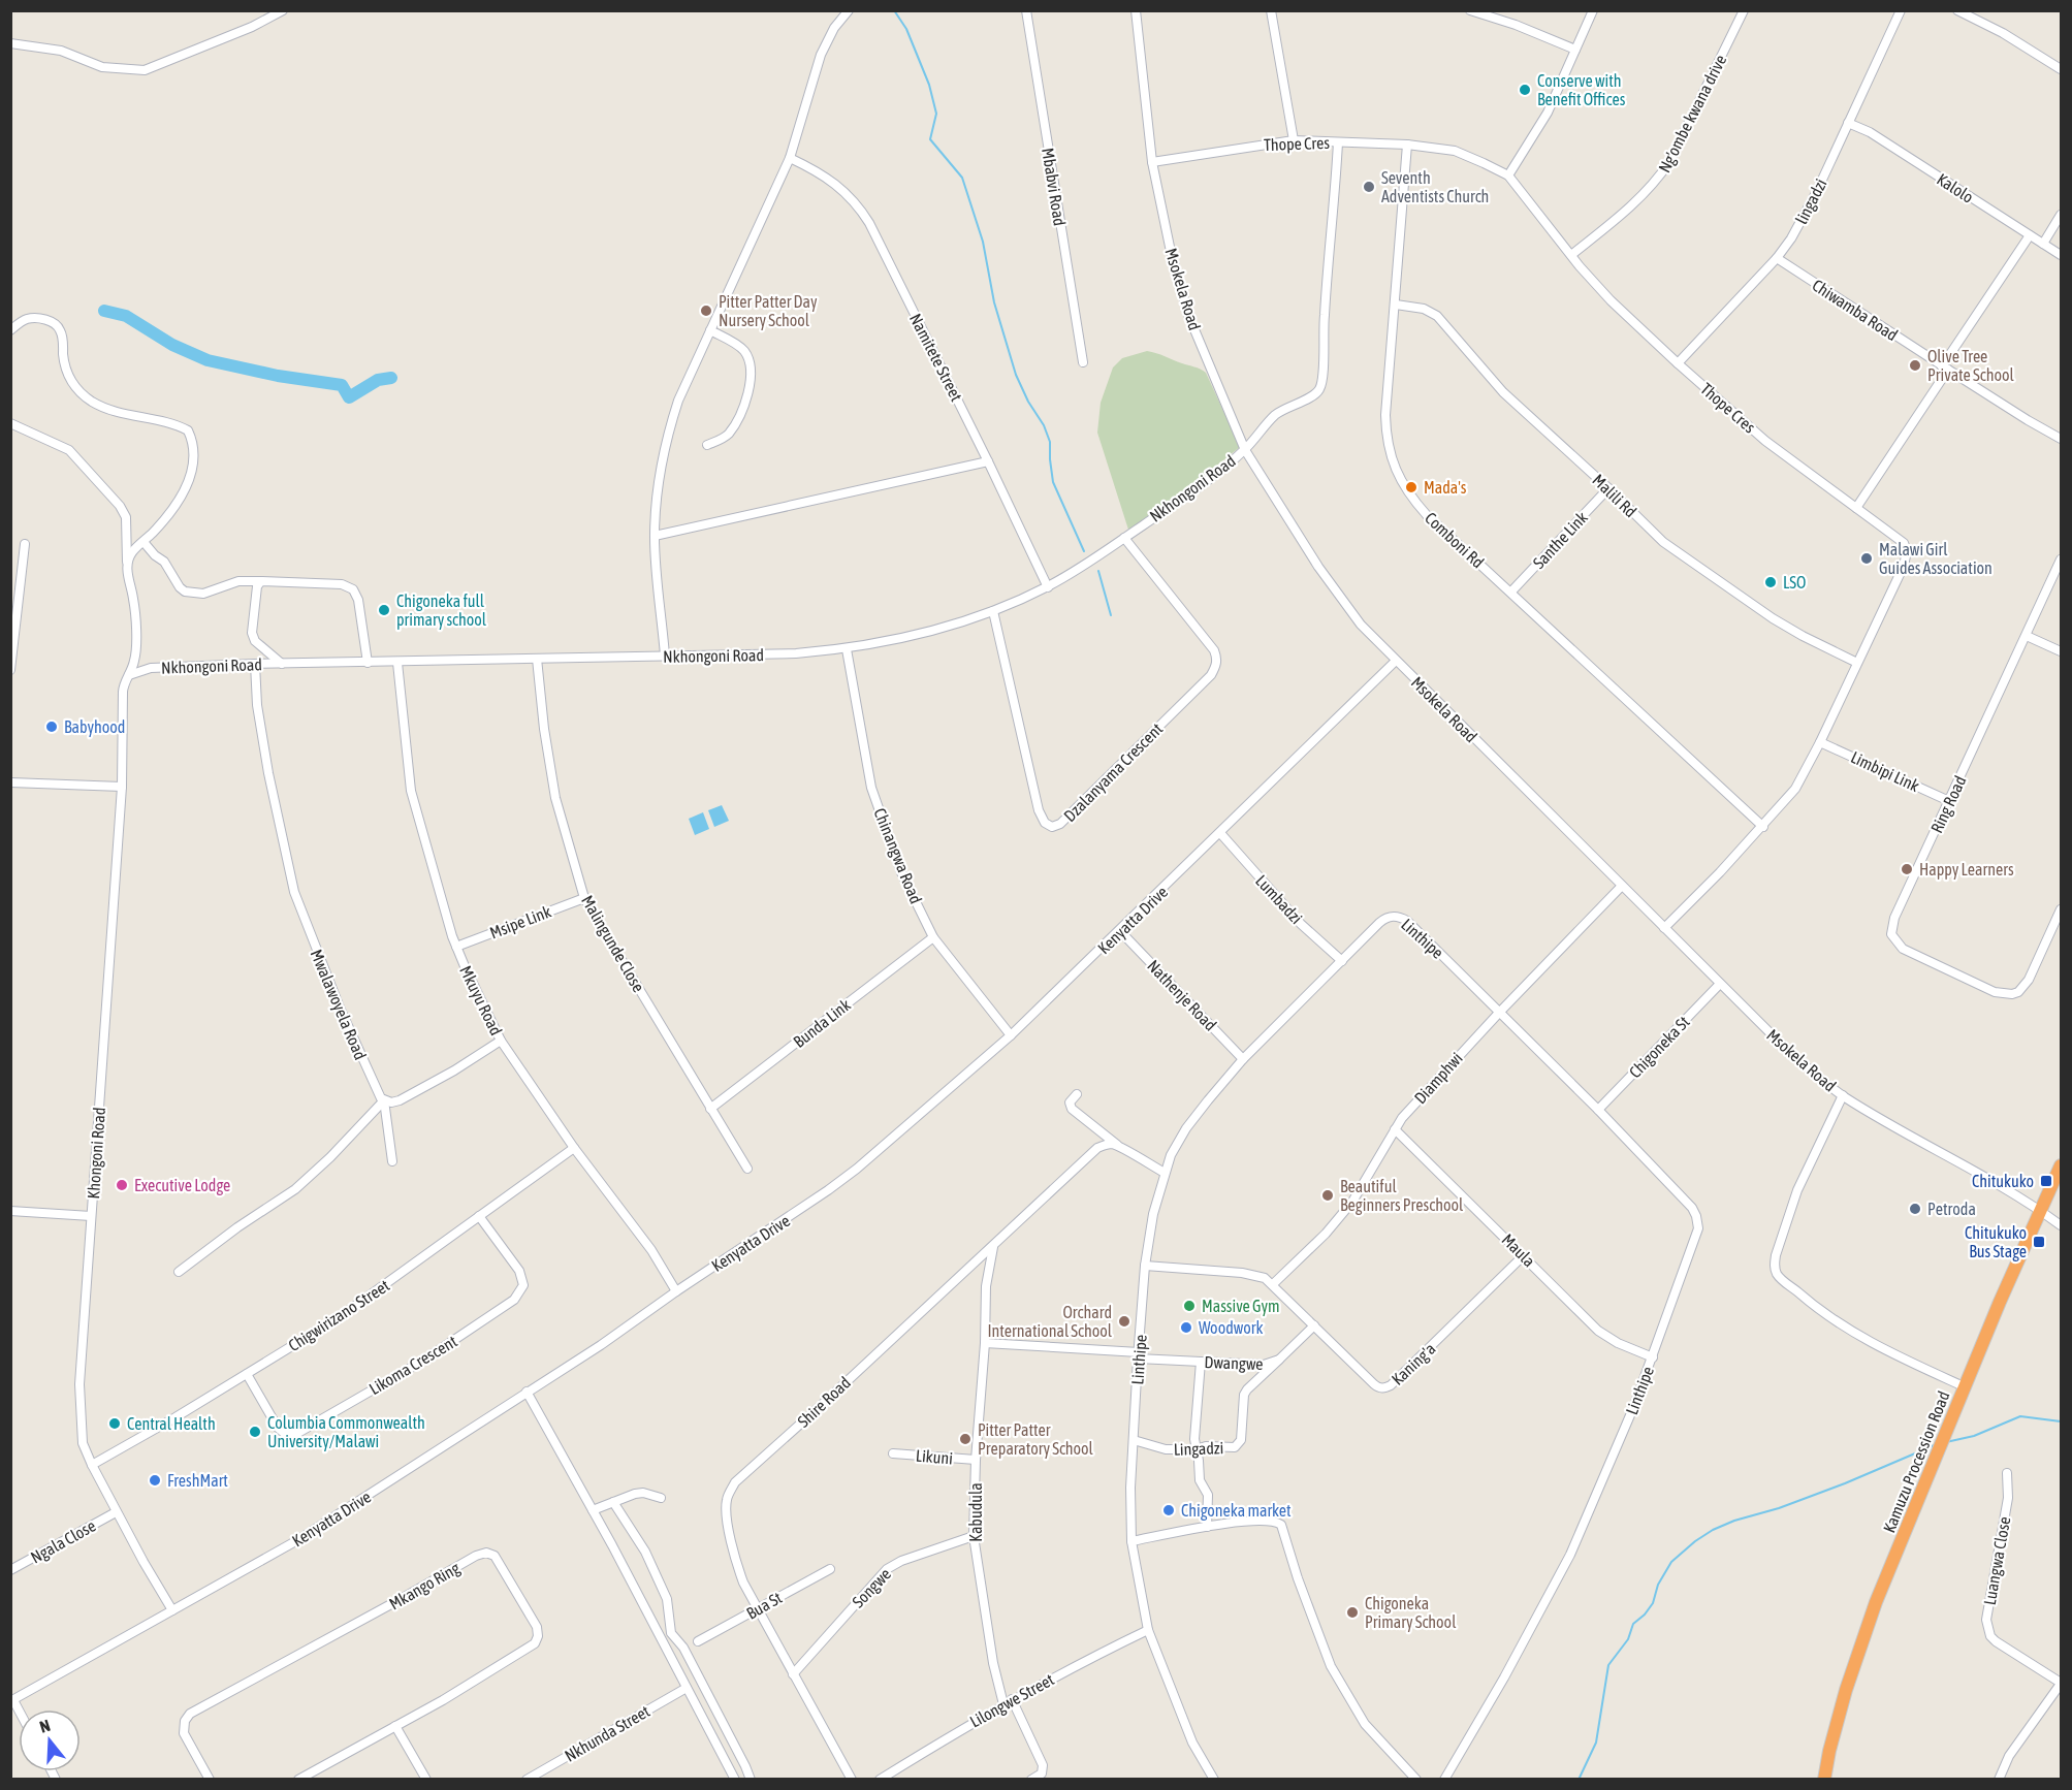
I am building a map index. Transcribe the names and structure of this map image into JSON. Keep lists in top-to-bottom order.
{
  "streets": {
    "highway": ["Kamuzu Procession Road"],
    "street": [
      "Ng'ombe kwana drive",
      "Thope Cres",
      "Mbabvi Road",
      "Kalolo",
      "lingadzi",
      "Msokela Road",
      "Chiwamba Road",
      "Namitete Street",
      "Nkhongoni Road",
      "Malili Rd",
      "Comboni Rd",
      "Santhe Link",
      "Limbipi Link",
      "Dzalanyama Crescent",
      "Ring Road",
      "Chinangwa Road",
      "Lumbadzi",
      "Kenyatta Drive",
      "Msipe Link",
      "Linthipe",
      "Malingunde Close",
      "Nathenje Road",
      "Mkuyu Road",
      "Mwalawoyela Road",
      "Bunda Link",
      "Chigoneka St",
      "Diamphwi",
      "Khongoni Road",
      "Maula",
      "Chigwirizano Street",
      "Dwangwe",
      "Kaning'a",
      "Likoma Crescent",
      "Shire Road",
      "Lingadzi",
      "Likuni",
      "Kabudula",
      "Ngala Close",
      "Luangwa Close",
      "Mkango Ring",
      "Songwe",
      "Bua St",
      "Lilongwe Street",
      "Nkhunda Street"
    ]
  },
  "crossings": [
    ["Ng'ombe kwana drive", "Thope Cres"],
    ["Thope Cres", "lingadzi"],
    ["Thope Cres", "Msokela Road"],
    ["Thope Cres", "Nkhongoni Road"],
    ["Thope Cres", "Malili Rd"],
    ["Thope Cres", "Comboni Rd"],
    ["Thope Cres", "Limbipi Link"],
    ["Kalolo", "lingadzi"],
    ["lingadzi", "Chiwamba Road"],
    ["Msokela Road", "Nkhongoni Road"],
    ["Msokela Road", "Kenyatta Drive"],
    ["Msokela Road", "Chigoneka St"],
    ["Msokela Road", "Diamphwi"],
    ["Msokela Road", "Kamuzu Procession Road"],
    ["Namitete Street", "Nkhongoni Road"],
    ["Nkhongoni Road", "Dzalanyama Crescent"],
    ["Nkhongoni Road", "Chinangwa Road"],
    ["Nkhongoni Road", "Malingunde Close"],
    ["Nkhongoni Road", "Mkuyu Road"],
    ["Nkhongoni Road", "Mwalawoyela Road"],
    ["Nkhongoni Road", "Khongoni Road"],
    ["Malili Rd", "Comboni Rd"],
    ["Malili Rd", "Santhe Link"],
    ["Comboni Rd", "Santhe Link"],
    ["Limbipi Link", "Ring Road"],
    ["Chinangwa Road", "Kenyatta Drive"],
    ["Chinangwa Road", "Bunda Link"],
    ["Lumbadzi", "Kenyatta Drive"],
    ["Lumbadzi", "Linthipe"],
    ["Kenyatta Drive", "Nathenje Road"],
    ["Kenyatta Drive", "Mkuyu Road"],
    ["Kenyatta Drive", "Khongoni Road"],
    ["Msipe Link", "Malingunde Close"],
    ["Msipe Link", "Mkuyu Road"],
    ["Linthipe", "Nathenje Road"],
    ["Linthipe", "Chigoneka St"],
    ["Linthipe", "Diamphwi"],
    ["Linthipe", "Maula"],
    ["Linthipe", "Dwangwe"],
    ["Linthipe", "Lingadzi"],
    ["Linthipe", "Lilongwe Street"],
    ["Malingunde Close", "Bunda Link"],
    ["Mkuyu Road", "Chigwirizano Street"],
    ["Diamphwi", "Maula"],
    ["Diamphwi", "Kaning'a"],
    ["Khongoni Road", "Chigwirizano Street"],
    ["Khongoni Road", "Ngala Close"],
    ["Maula", "Kaning'a"],
    ["Chigwirizano Street", "Likoma Crescent"],
    ["Dwangwe", "Kaning'a"],
    ["Dwangwe", "Lingadzi"],
    ["Dwangwe", "Kabudula"],
    ["Shire Road", "Kabudula"],
    ["Shire Road", "Songwe"],
    ["Shire Road", "Bua St"],
    ["Likuni", "Kabudula"],
    ["Kabudula", "Songwe"],
    ["Kabudula", "Lilongwe Street"]
  ],
  "places": {
    "other": [
      "Conserve with Benefit Offices",
      "Seventh Adventists Church",
      "Pitter Patter Day Nursery School",
      "Olive Tree Private School",
      "Mada's",
      "Malawi Girl Guides Association",
      "LSO",
      "Chigoneka full primary school",
      "Babyhood",
      "Happy Learners",
      "Executive Lodge",
      "Beautiful Beginners Preschool",
      "Petroda",
      "Massive Gym",
      "Orchard International School",
      "Woodwork",
      "Central Health",
      "Columbia Commonwealth University/Malawi",
      "Pitter Patter Preparatory School",
      "FreshMart",
      "Chigoneka market",
      "Chigoneka Primary School"
    ],
    "transit": ["Chitukuko", "Chitukuko Bus Stage"]
  },
  "north": "top"
}
